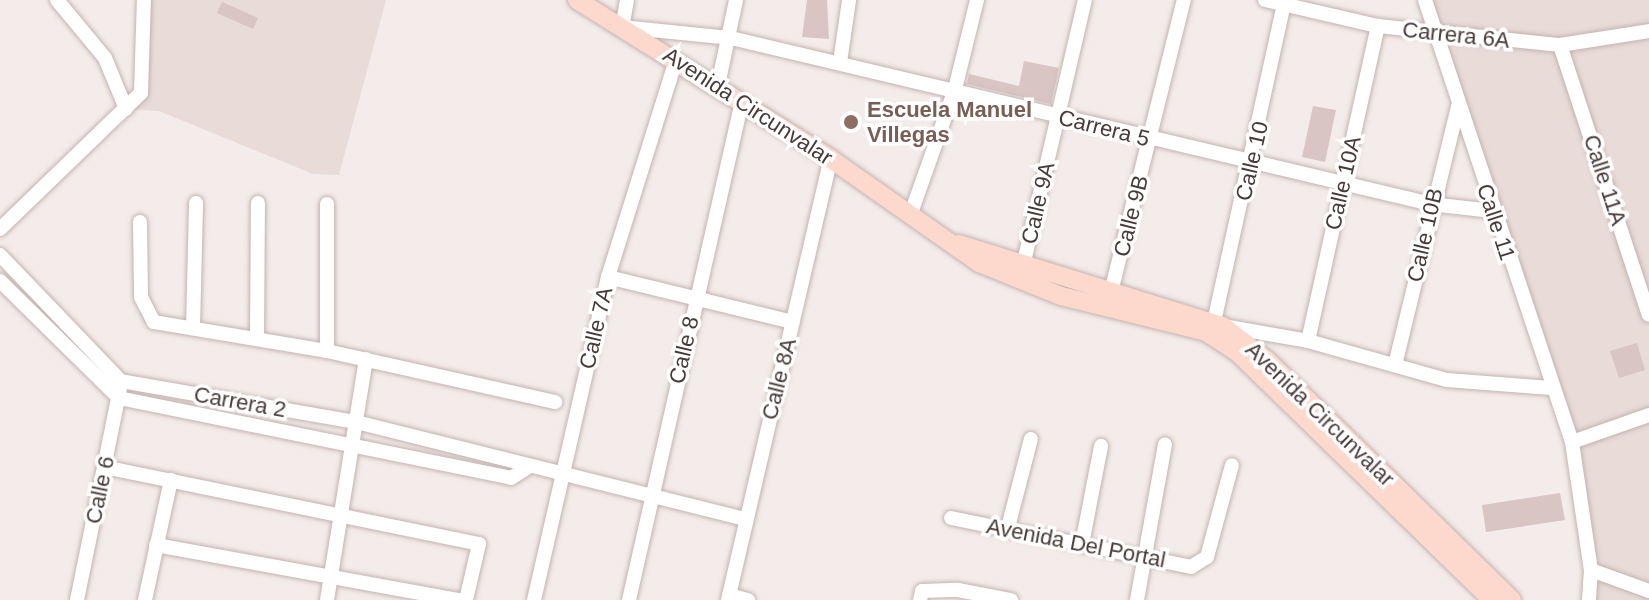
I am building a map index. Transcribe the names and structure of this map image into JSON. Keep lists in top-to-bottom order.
{
  "streets": {
    "main road": ["Avenida Circunvalar"],
    "street": [
      "Carrera 6A",
      "Carrera 5",
      "Calle 10",
      "Calle 11A",
      "Calle 10A",
      "Calle 9A",
      "Calle 9B",
      "Calle 11",
      "Calle 10B",
      "Calle 7A",
      "Calle 8",
      "Calle 8A",
      "Carrera 2",
      "Calle 6",
      "Avenida Del Portal"
    ]
  },
  "crossings": [
    ["Carrera 6A", "Calle 10"],
    ["Carrera 6A", "Calle 11A"],
    ["Carrera 6A", "Calle 10A"],
    ["Carrera 6A", "Calle 11"],
    ["Avenida Circunvalar", "Carrera 5"],
    ["Avenida Circunvalar", "Calle 10"],
    ["Avenida Circunvalar", "Calle 9A"],
    ["Avenida Circunvalar", "Calle 9B"],
    ["Avenida Circunvalar", "Calle 7A"],
    ["Avenida Circunvalar", "Calle 8"],
    ["Avenida Circunvalar", "Calle 8A"],
    ["Carrera 5", "Calle 10"],
    ["Carrera 5", "Calle 10A"],
    ["Carrera 5", "Calle 9A"],
    ["Carrera 5", "Calle 9B"],
    ["Carrera 5", "Calle 11"],
    ["Carrera 5", "Calle 10B"],
    ["Calle 11", "Calle 10B"],
    ["Calle 7A", "Carrera 2"],
    ["Calle 8", "Carrera 2"],
    ["Calle 8A", "Carrera 2"],
    ["Carrera 2", "Calle 6"]
  ],
  "places": ["Escuela Manuel Villegas"]
}
